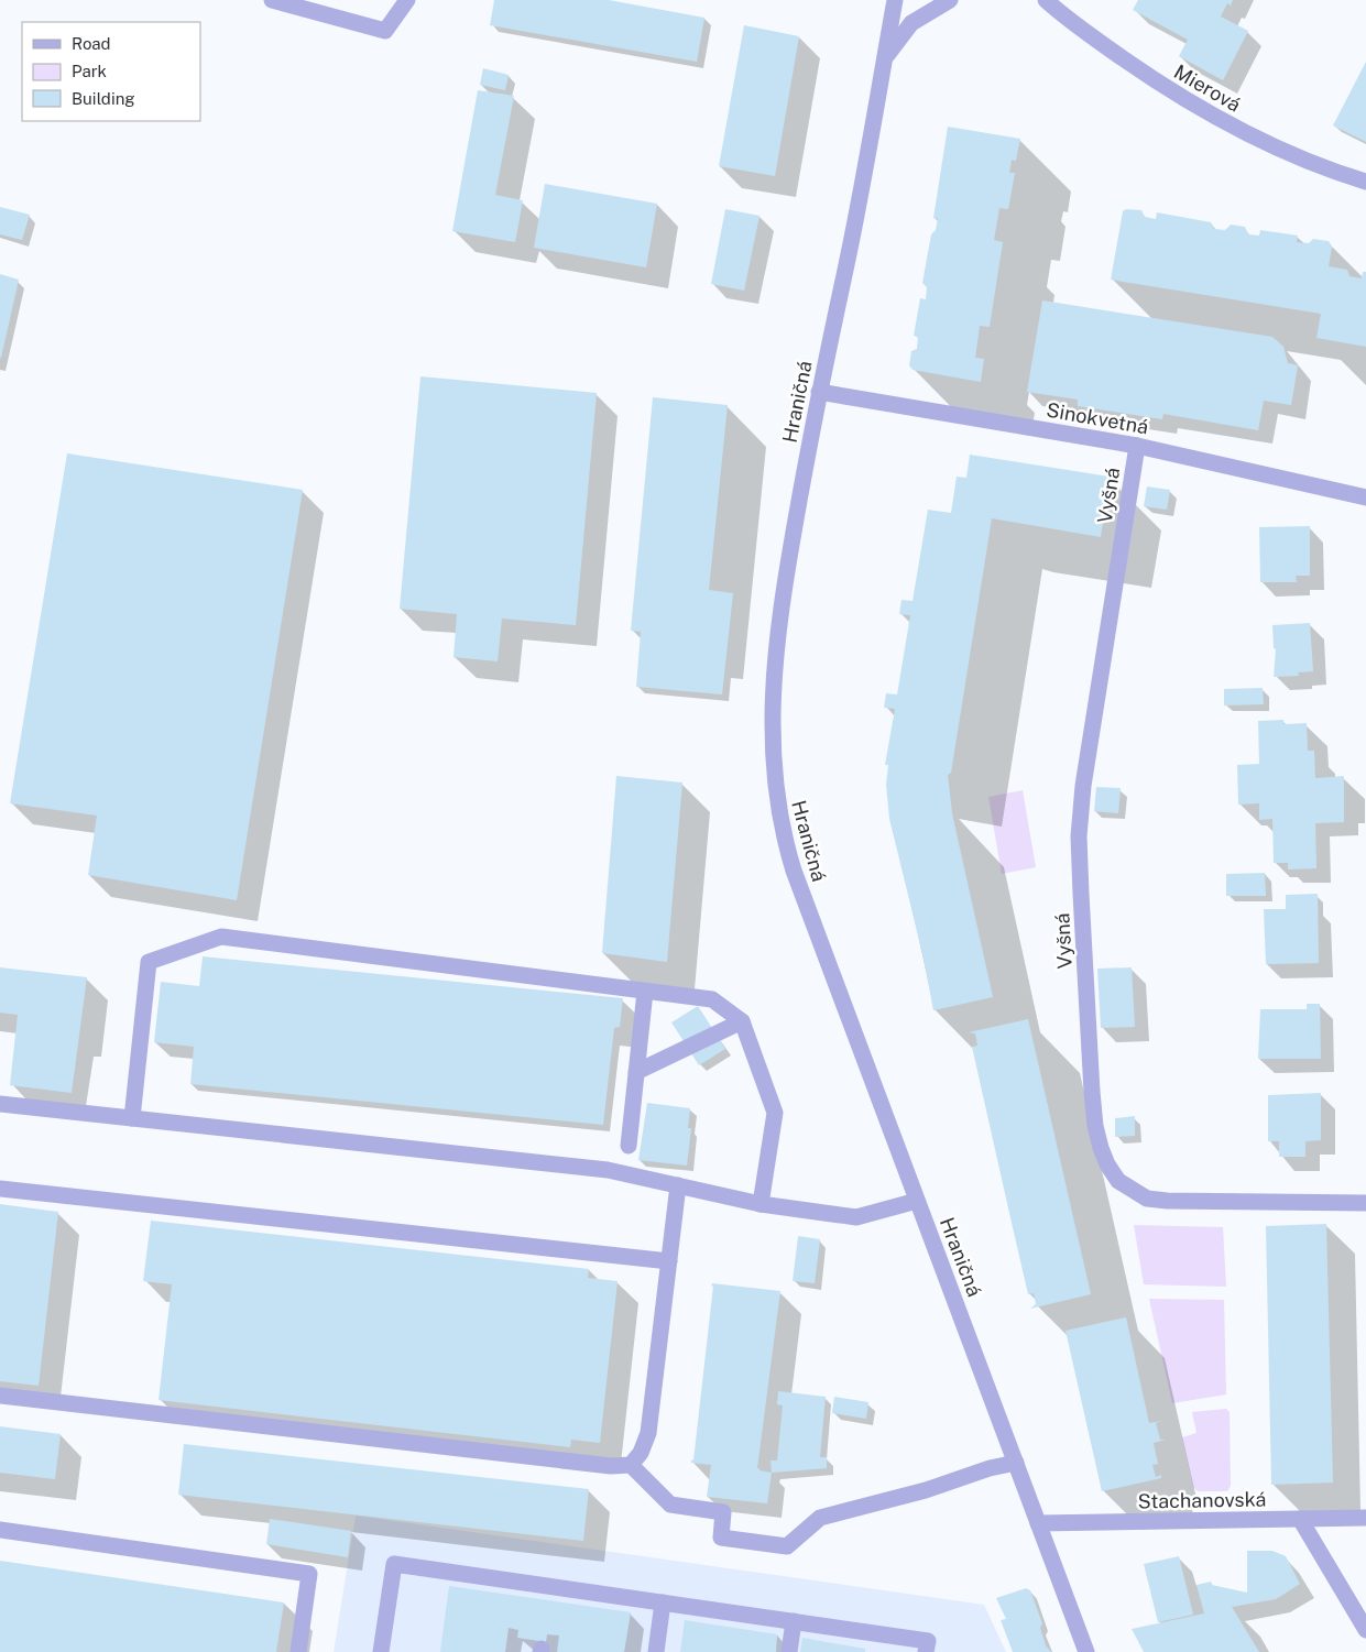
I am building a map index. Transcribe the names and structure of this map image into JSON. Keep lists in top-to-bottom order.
{
  "streets": {
    "street": [
      "Mierová",
      "Hraničná",
      "Sinokvetná",
      "Vyšná",
      "Stachanovská"
    ]
  },
  "crossings": [
    ["Hraničná", "Sinokvetná"],
    ["Hraničná", "Stachanovská"],
    ["Sinokvetná", "Vyšná"]
  ],
  "legend": ["Road", "Park", "Building"]
}
